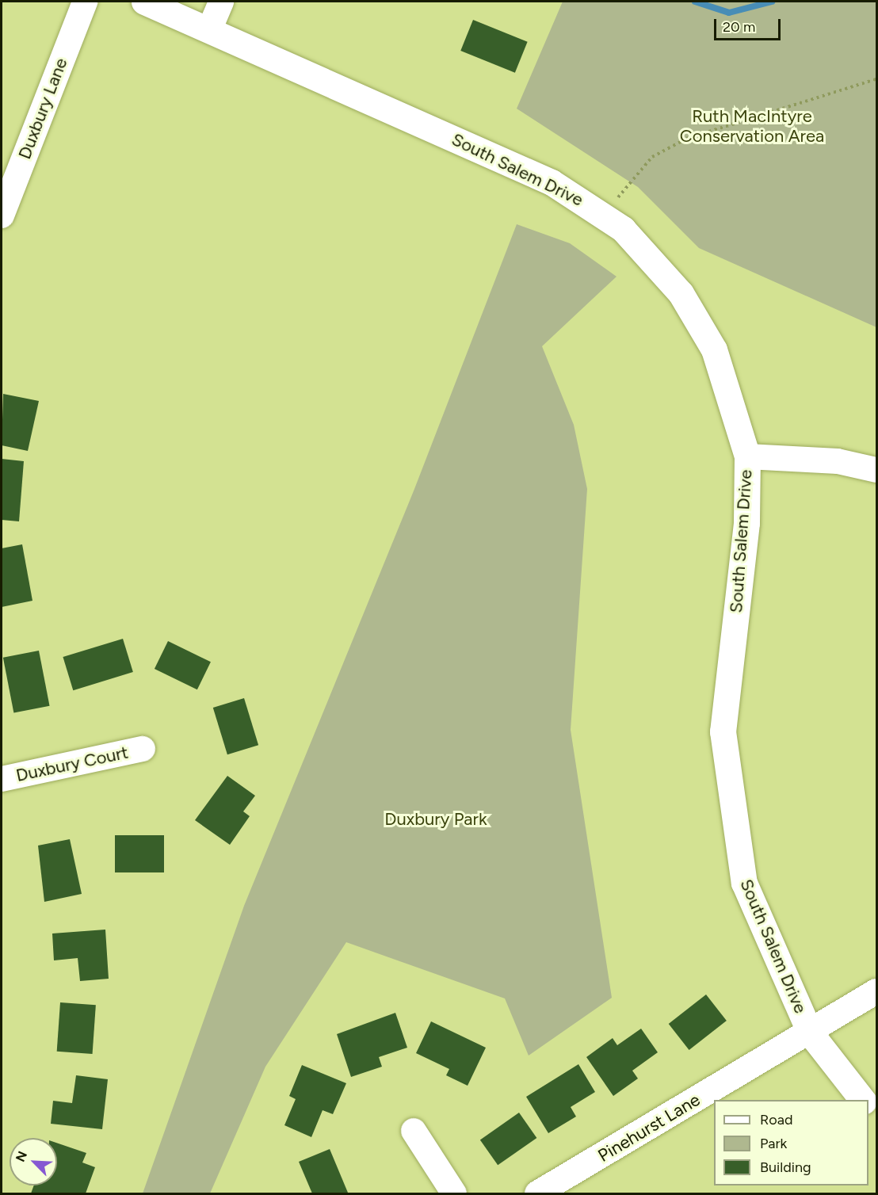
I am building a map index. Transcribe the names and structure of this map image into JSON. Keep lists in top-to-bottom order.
{
  "streets": {
    "street": [
      "Duxbury Lane",
      "South Salem Drive",
      "Duxbury Court",
      "Pinehurst Lane"
    ]
  },
  "crossings": [
    ["South Salem Drive", "Pinehurst Lane"]
  ],
  "parks": ["Ruth MacIntyre Conservation Area", "Duxbury Park"],
  "legend": ["Road", "Park", "Building"],
  "scale_bar": "20 m",
  "north": "top left"
}
